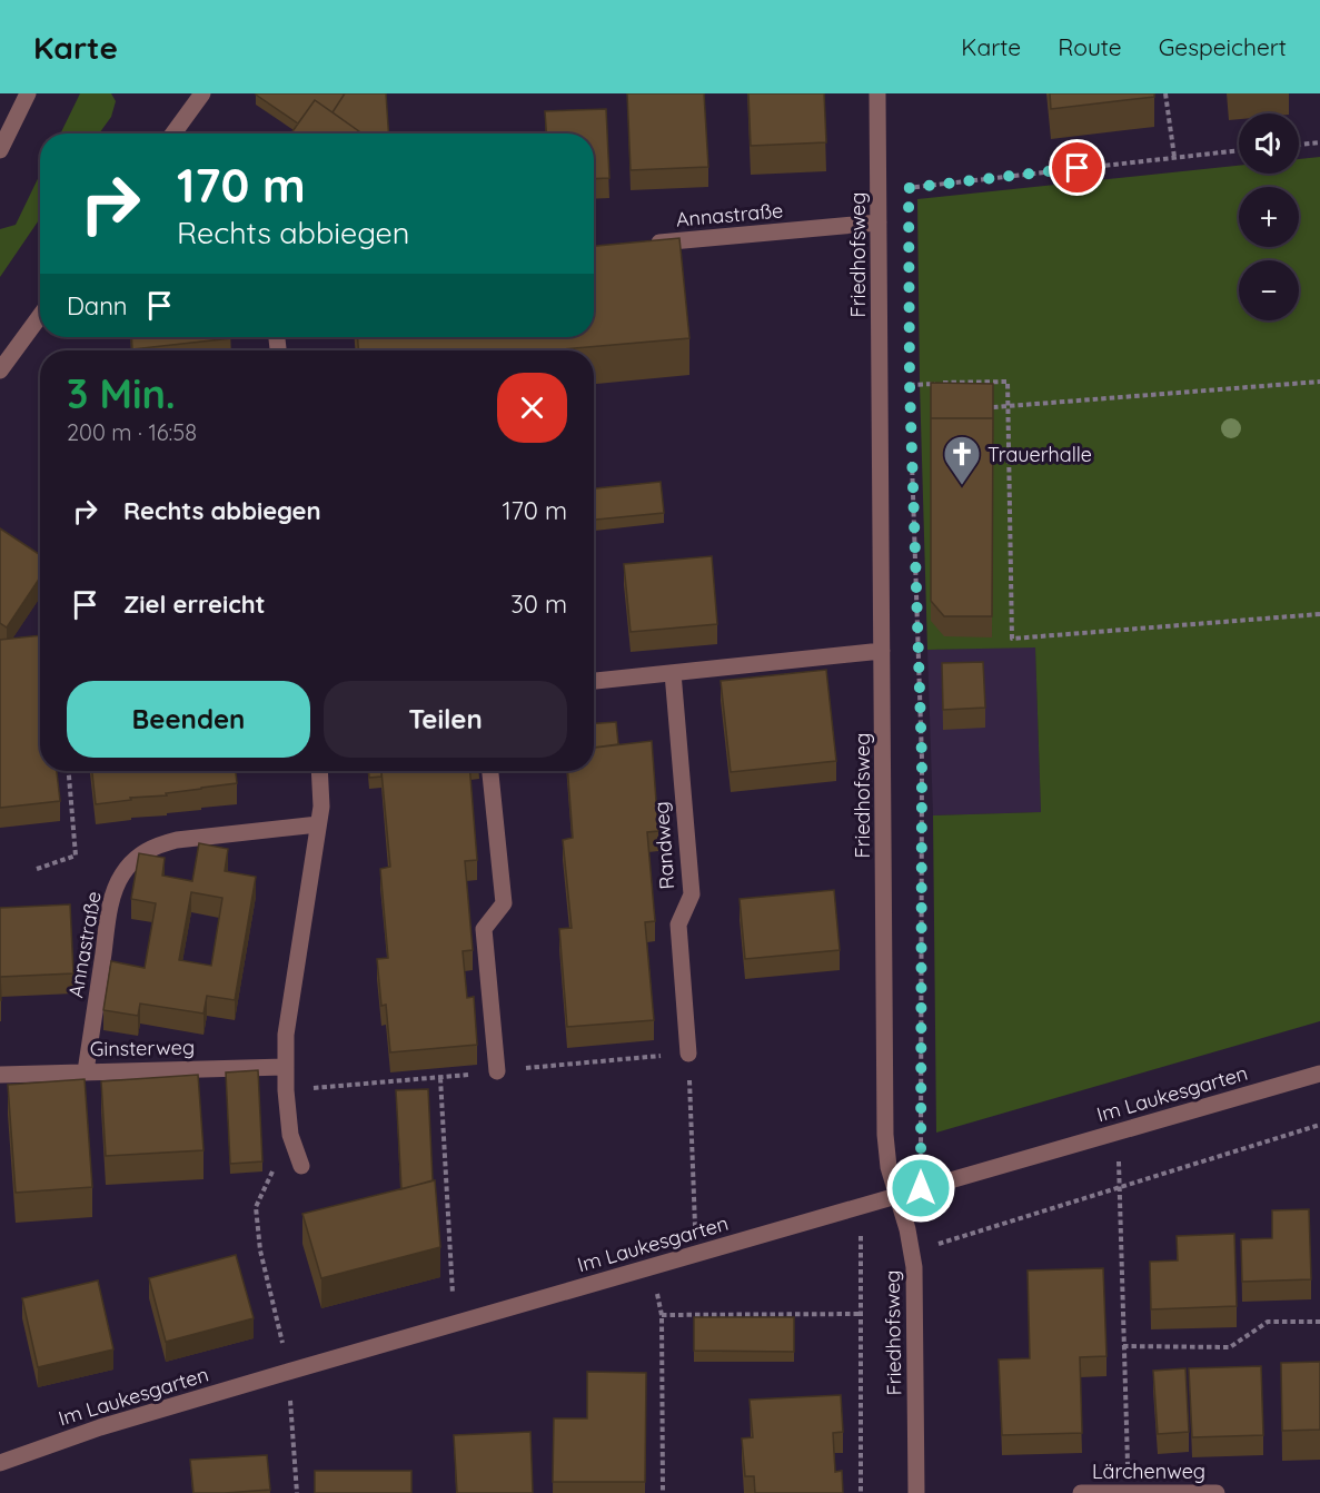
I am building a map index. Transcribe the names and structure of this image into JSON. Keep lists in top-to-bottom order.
{
  "streets": {
    "street": [
      "Annastraße",
      "Friedhofsweg",
      "Randweg",
      "Ginsterweg",
      "Im Laukesgarten",
      "Lärchenweg"
    ]
  },
  "crossings": [
    ["Annastraße", "Friedhofsweg"],
    ["Annastraße", "Ginsterweg"],
    ["Friedhofsweg", "Im Laukesgarten"]
  ],
  "places": {
    "church": ["Trauerhalle"]
  },
  "page": {
    "header": "Karte",
    "nav": ["Karte", "Route", "Gespeichert"],
    "map_buttons": ["+", "−"],
    "turn": ["170 m", "Rechts abbiegen"],
    "then": "Dann",
    "heading": ["3 Min.", "200 m · 16:58"],
    "list": [
      {
        "name": "Rechts abbiegen",
        "value": "170 m"
      },
      {
        "name": "Ziel erreicht",
        "value": "30 m"
      }
    ],
    "buttons": ["Beenden", "Teilen"]
  }
}
